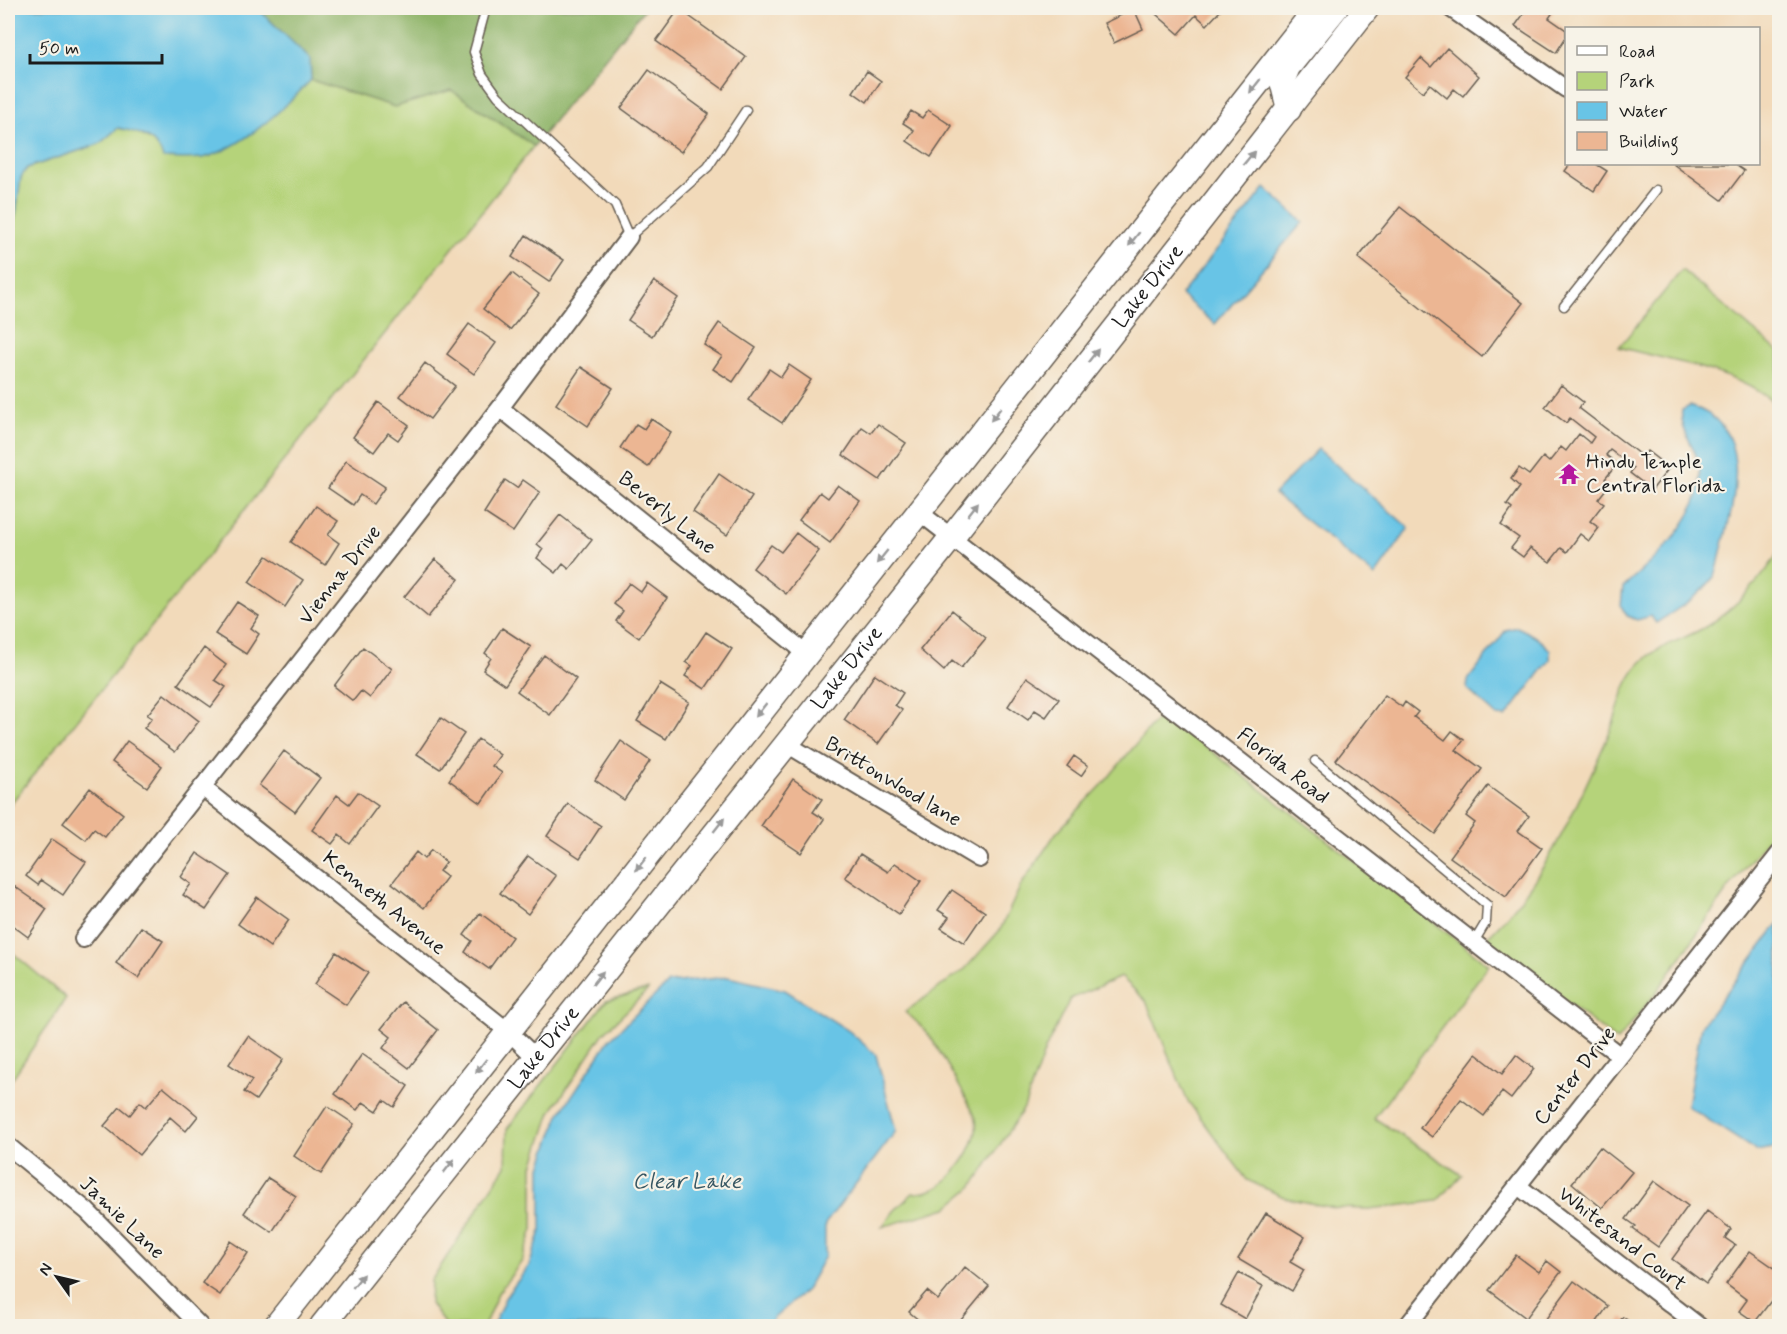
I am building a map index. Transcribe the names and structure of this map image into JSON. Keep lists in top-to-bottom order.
{
  "streets": {
    "main road": ["Lake Drive"],
    "street": [
      "Beverly Lane",
      "Vienna Drive",
      "Florida Road",
      "BrittonWood lane",
      "Kenneth Avenue",
      "Center Drive",
      "Jamie Lane",
      "Whitesand Court"
    ]
  },
  "crossings": [
    ["Lake Drive", "Beverly Lane"],
    ["Lake Drive", "Florida Road"],
    ["Lake Drive", "BrittonWood lane"],
    ["Lake Drive", "Kenneth Avenue"],
    ["Beverly Lane", "Vienna Drive"],
    ["Vienna Drive", "Kenneth Avenue"],
    ["Florida Road", "Center Drive"],
    ["Center Drive", "Whitesand Court"]
  ],
  "water": ["Clear Lake"],
  "places": {
    "temple": ["Hindu Temple Central Florida"]
  },
  "legend": [
    "Road",
    "Park",
    "Water",
    "Building"
  ],
  "scale_bar": "50 m",
  "north": "top left"
}
